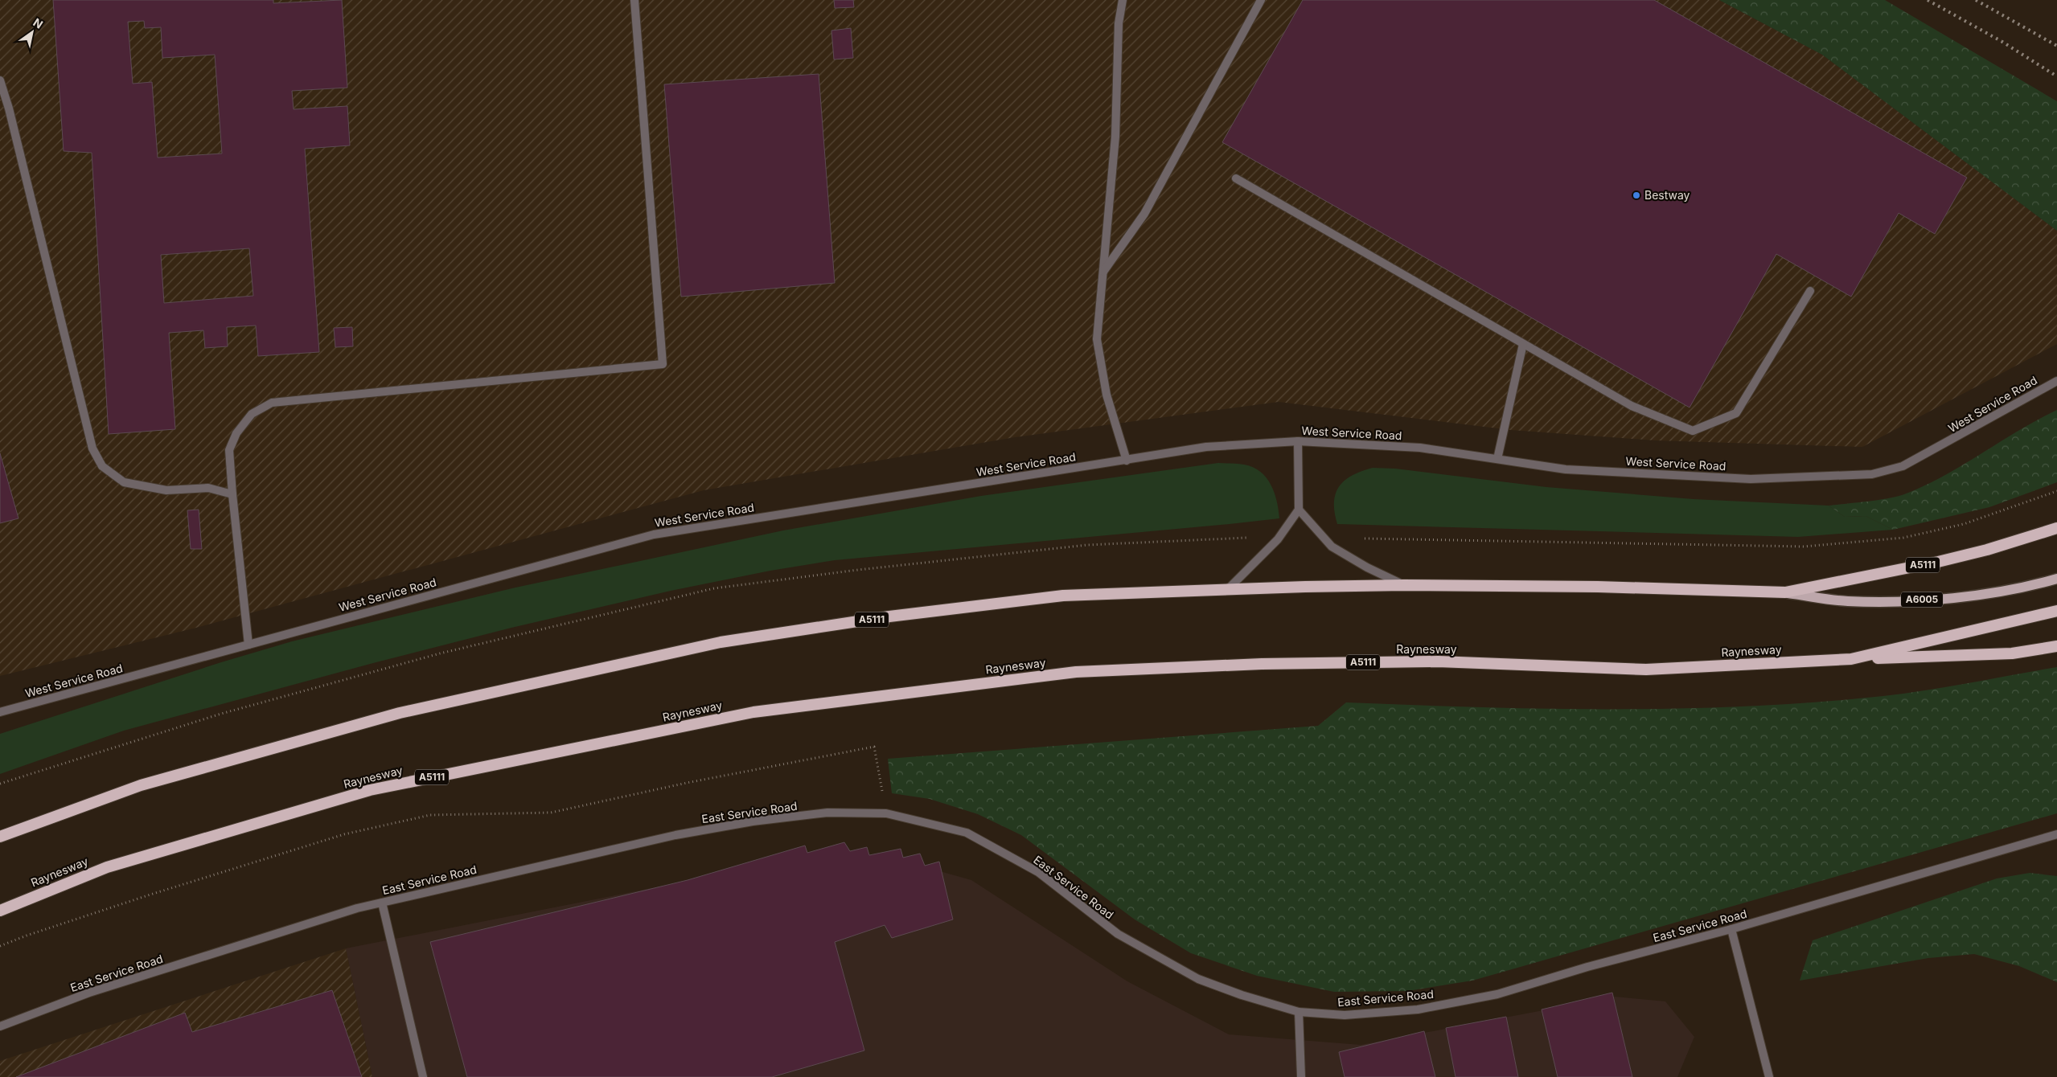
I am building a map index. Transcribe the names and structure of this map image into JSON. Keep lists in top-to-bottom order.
{
  "streets": {
    "highway": ["A5111", "Raynesway"],
    "main road": ["A6005"],
    "street": ["West Service Road", "East Service Road"]
  },
  "crossings": [
    ["A5111", "A6005"]
  ],
  "places": ["Bestway"],
  "north": "top right"
}
